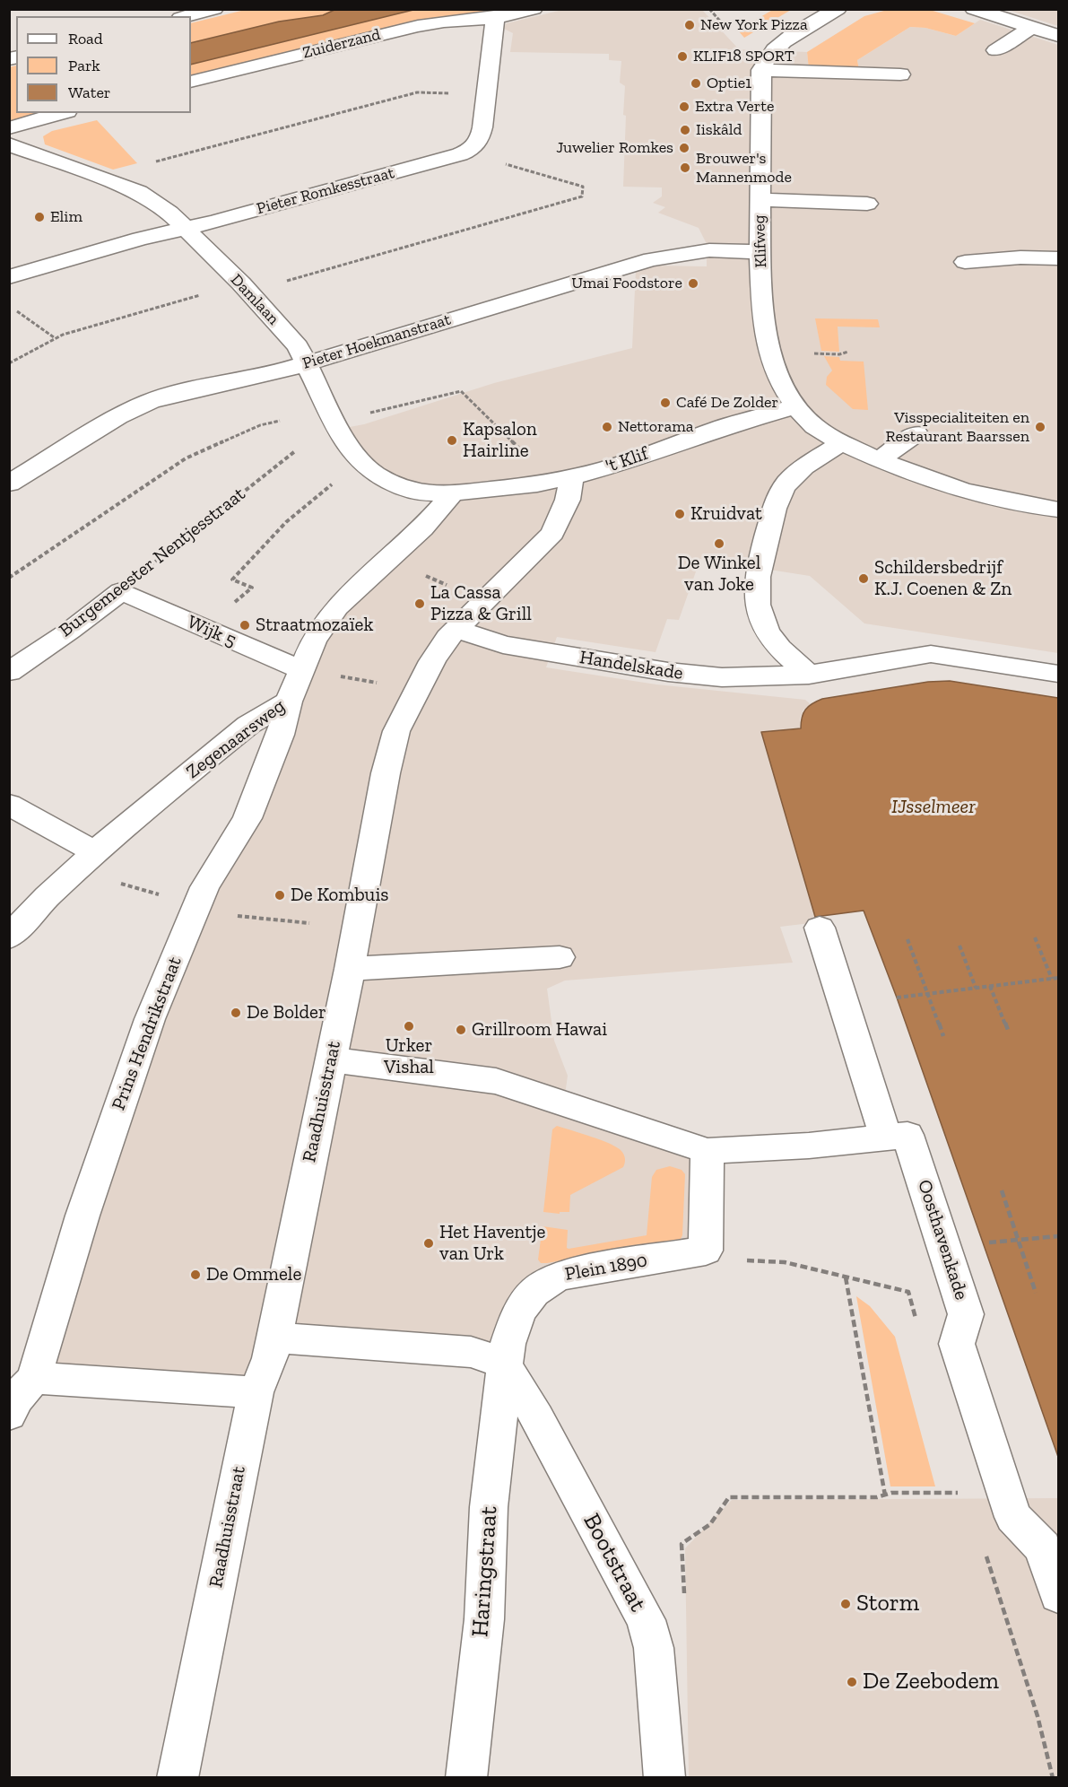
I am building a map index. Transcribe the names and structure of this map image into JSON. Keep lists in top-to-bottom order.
{
  "streets": {
    "street": [
      "Zuiderzand",
      "Pieter Romkesstraat",
      "Klifweg",
      "Damlaan",
      "Pieter Hoekmanstraat",
      "'t Klif",
      "Burgemeester Nentjesstraat",
      "Wijk 5",
      "Handelskade",
      "Zegenaarsweg",
      "Prins Hendrikstraat",
      "Raadhuisstraat",
      "Oosthavenkade",
      "Plein 1890",
      "Bootstraat",
      "Haringstraat"
    ]
  },
  "crossings": [
    ["Zuiderzand", "Pieter Romkesstraat"],
    ["Pieter Romkesstraat", "Damlaan"],
    ["Klifweg", "Pieter Hoekmanstraat"],
    ["Klifweg", "'t Klif"],
    ["Damlaan", "Pieter Hoekmanstraat"],
    ["Damlaan", "'t Klif"],
    ["Damlaan", "Zegenaarsweg"],
    ["'t Klif", "Zegenaarsweg"],
    ["'t Klif", "Raadhuisstraat"],
    ["Burgemeester Nentjesstraat", "Wijk 5"],
    ["Wijk 5", "Zegenaarsweg"],
    ["Handelskade", "Raadhuisstraat"],
    ["Zegenaarsweg", "Prins Hendrikstraat"],
    ["Prins Hendrikstraat", "Raadhuisstraat"],
    ["Plein 1890", "Bootstraat"],
    ["Plein 1890", "Haringstraat"],
    ["Bootstraat", "Haringstraat"]
  ],
  "water": ["IJsselmeer"],
  "places": [
    "New York Pizza",
    "KLIF18 SPORT",
    "Optie1",
    "Extra Verte",
    "Iiskâld",
    "Juwelier Romkes",
    "Brouwer's Mannenmode",
    "Elim",
    "Umai Foodstore",
    "Café De Zolder",
    "Nettorama",
    "Visspecialiteiten en Restaurant Baarssen",
    "Kapsalon Hairline",
    "Kruidvat",
    "De Winkel van Joke",
    "Schildersbedrijf K.J. Coenen & Zn",
    "La Cassa Pizza & Grill",
    "Straatmozaïek",
    "De Kombuis",
    "De Bolder",
    "Urker Vishal",
    "Grillroom Hawai",
    "Het Haventje van Urk",
    "De Ommele",
    "Storm",
    "De Zeebodem"
  ],
  "legend": ["Road", "Park", "Water"]
}
